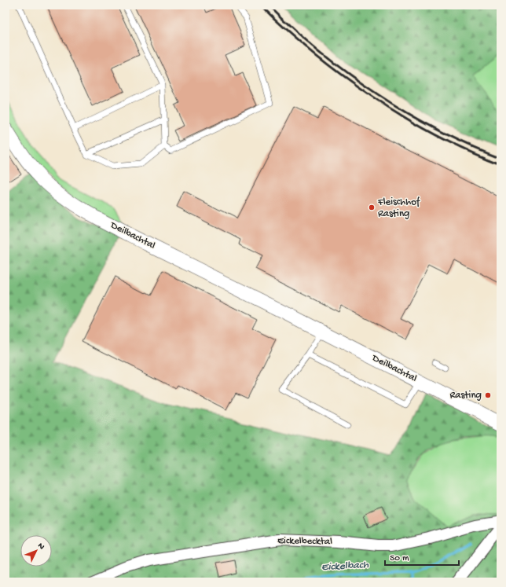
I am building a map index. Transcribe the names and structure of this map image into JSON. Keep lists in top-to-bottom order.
{
  "streets": {
    "street": ["Deilbachtal", "Eickelbecktal"]
  },
  "water": ["Eickelbach"],
  "places": ["Fleischhof Rasting", "Rasting"],
  "scale_bar": "50 m",
  "north": "top right"
}
